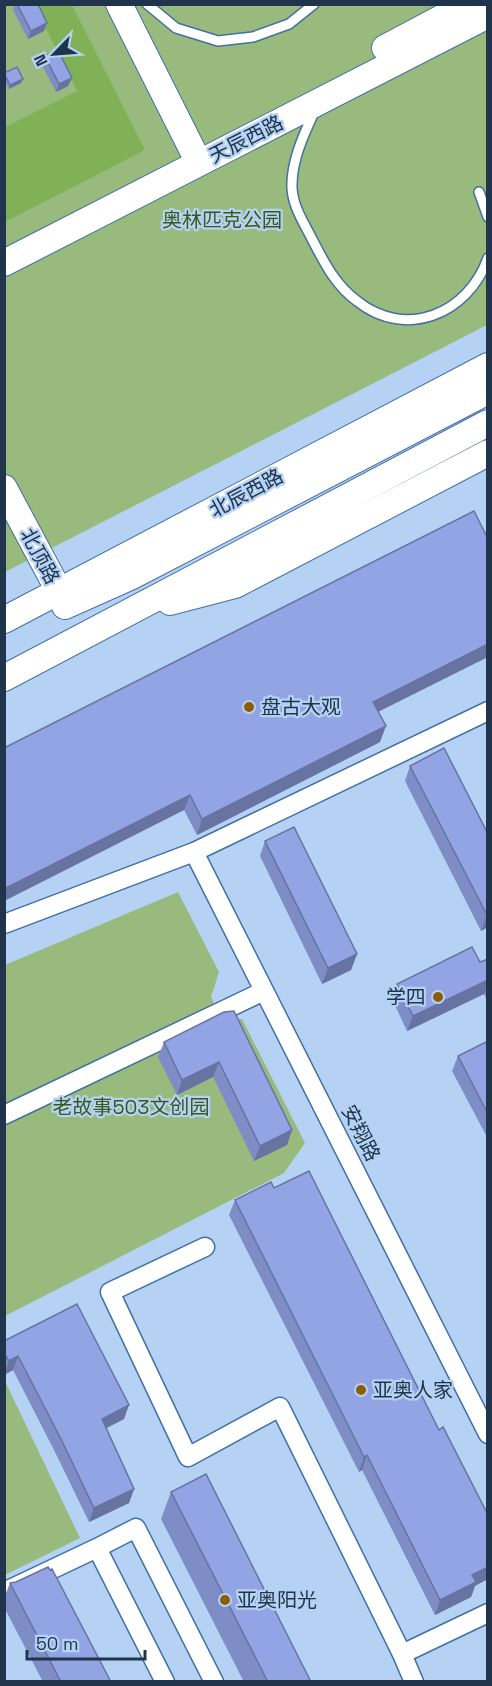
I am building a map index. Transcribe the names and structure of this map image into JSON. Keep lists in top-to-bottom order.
{
  "streets": {
    "street": [
      "天辰西路",
      "北辰西路",
      "北顶路",
      "安翔路"
    ]
  },
  "crossings": [
    ["北辰西路", "北顶路"]
  ],
  "parks": ["奥林匹克公园", "老故事503文创园"],
  "places": [
    "盘古大观",
    "学四",
    "亚奥人家",
    "亚奥阳光"
  ],
  "scale_bar": "50 m",
  "north": "bottom left"
}
